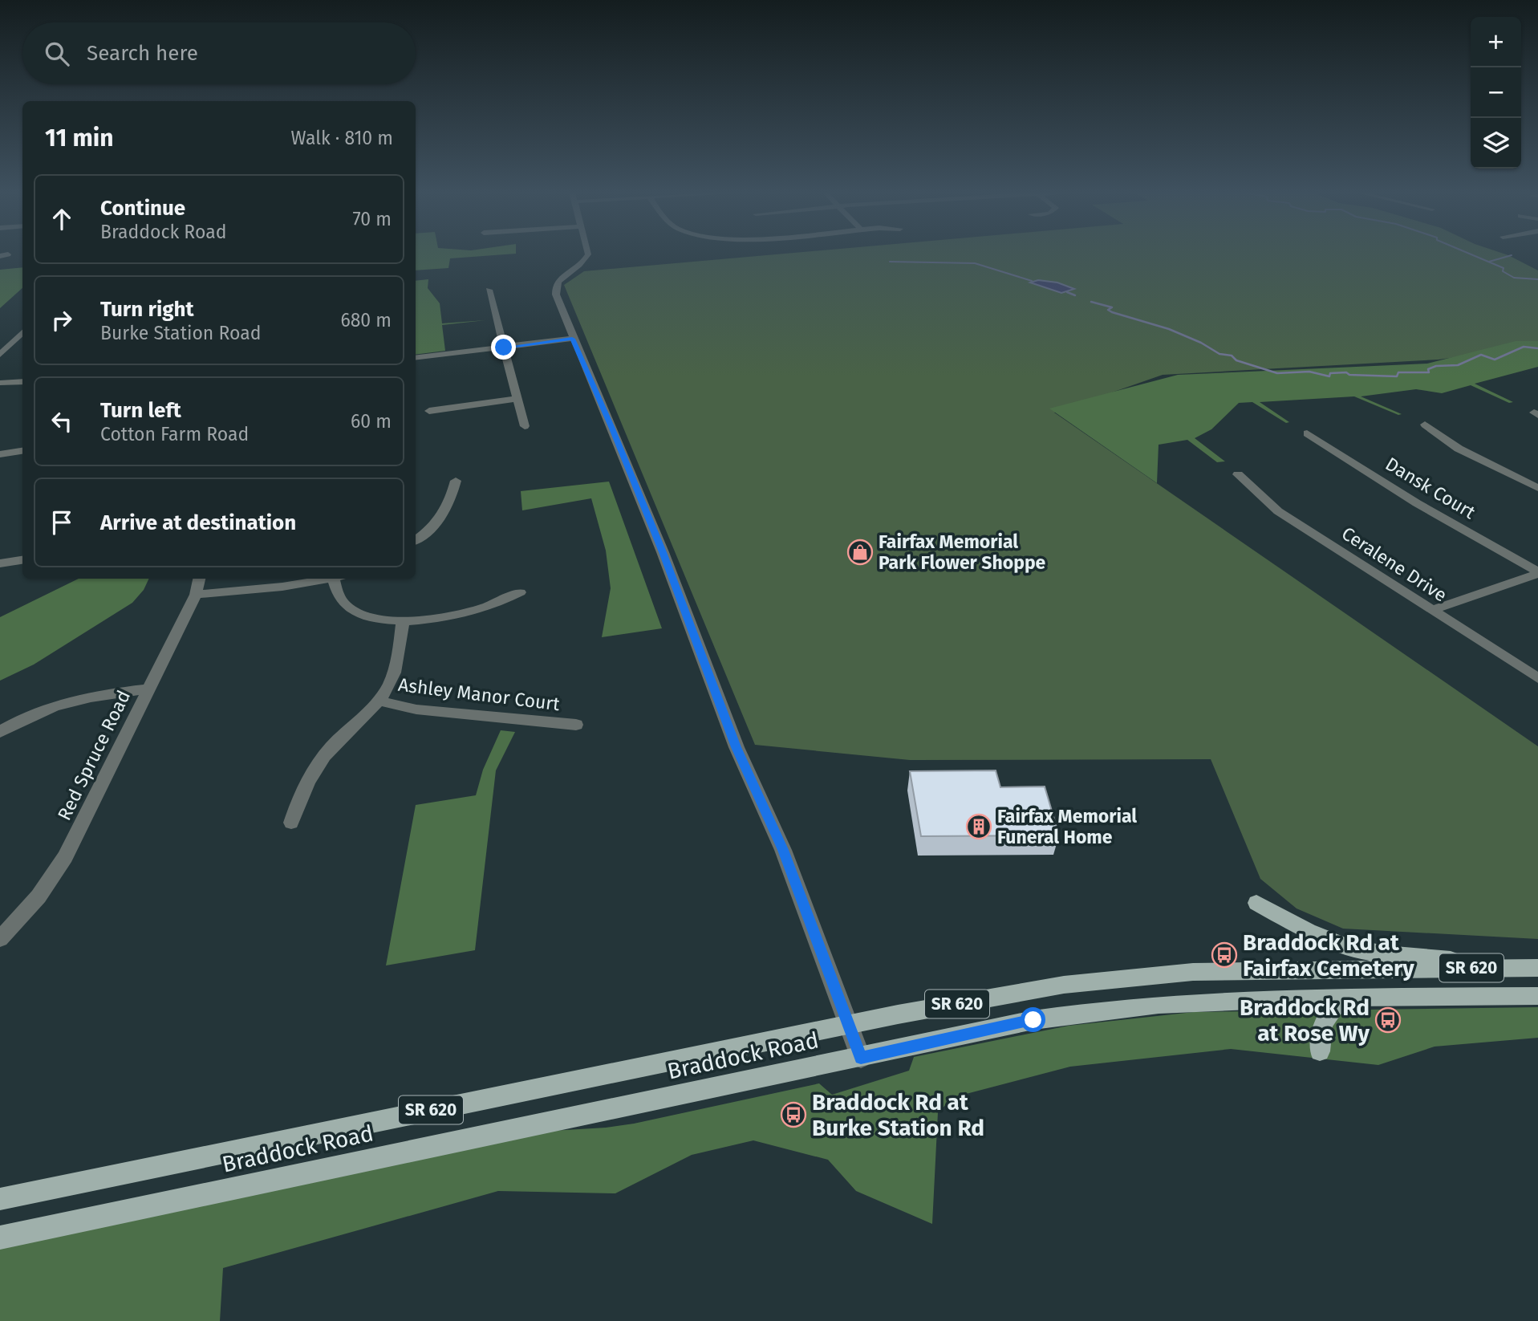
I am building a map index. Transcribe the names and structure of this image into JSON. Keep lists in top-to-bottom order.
{
  "streets": {
    "main road": ["SR 620", "Braddock Road"],
    "street": [
      "Dansk Court",
      "Ceralene Drive",
      "Ashley Manor Court",
      "Red Spruce Road"
    ]
  },
  "places": {
    "shop": ["Fairfax Memorial Park Flower Shoppe"],
    "building": ["Fairfax Memorial Funeral Home"],
    "bus stop": ["Braddock Rd at Fairfax Cemetery", "Braddock Rd at Rose Wy", "Braddock Rd at Burke Station Rd"]
  },
  "page": {
    "map_buttons": ["+", "−"],
    "search": "Search here",
    "heading": ["11 min", "Walk · 810 m"],
    "list": [
      ["Continue", "Braddock Road", "70 m"],
      ["Turn right", "Burke Station Road", "680 m"],
      ["Turn left", "Cotton Farm Road", "60 m"],
      "Arrive at destination"
    ]
  }
}
